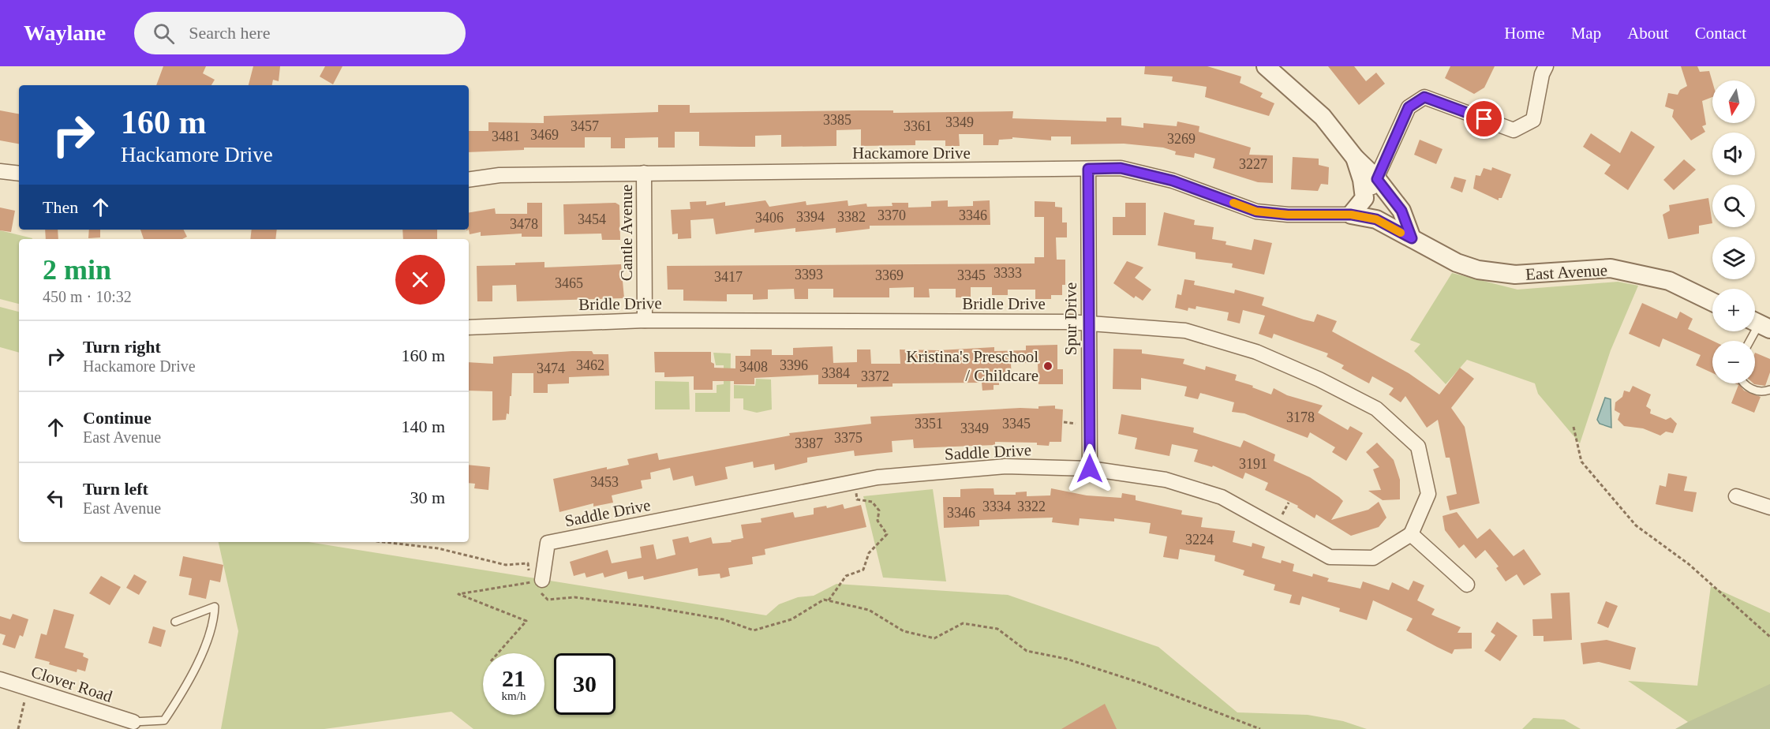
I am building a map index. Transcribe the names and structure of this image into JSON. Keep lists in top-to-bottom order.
{
  "streets": {
    "street": [
      "Hackamore Drive",
      "Cantle Avenue",
      "East Avenue",
      "Bridle Drive",
      "Spur Drive",
      "Saddle Drive",
      "Clover Road"
    ]
  },
  "crossings": [
    ["Hackamore Drive", "Cantle Avenue"],
    ["Hackamore Drive", "East Avenue"],
    ["Hackamore Drive", "Spur Drive"],
    ["Cantle Avenue", "Bridle Drive"],
    ["Bridle Drive", "Spur Drive"],
    ["Bridle Drive", "Saddle Drive"],
    ["Spur Drive", "Saddle Drive"]
  ],
  "places": ["Kristina's Preschool / Childcare"],
  "house_numbers": [
    "3385",
    "3349",
    "3457",
    "3361",
    "3469",
    "3481",
    "3269",
    "3227",
    "3370",
    "3346",
    "3394",
    "3382",
    "3406",
    "3454",
    "3478",
    "3333",
    "3393",
    "3369",
    "3345",
    "3417",
    "3465",
    "3462",
    "3396",
    "3408",
    "3474",
    "3384",
    "3372",
    "3178",
    "3351",
    "3345",
    "3349",
    "3375",
    "3387",
    "3191",
    "3453",
    "3334",
    "3322",
    "3346",
    "3224"
  ],
  "north": "bottom",
  "page": {
    "header": "Waylane",
    "search": "Search here",
    "nav": [
      "Home",
      "Map",
      "About",
      "Contact"
    ],
    "map_buttons": ["+", "−"],
    "turn": ["160 m", "Hackamore Drive"],
    "then": "Then",
    "heading": ["2 min", "450 m · 10:32"],
    "list": [
      {
        "name": "Turn right",
        "note": "Hackamore Drive",
        "value": "160 m"
      },
      {
        "name": "Continue",
        "note": "East Avenue",
        "value": "140 m"
      },
      {
        "name": "Turn left",
        "note": "East Avenue",
        "value": "30 m"
      }
    ],
    "speed": "21 km/h",
    "limit": "30"
  }
}
